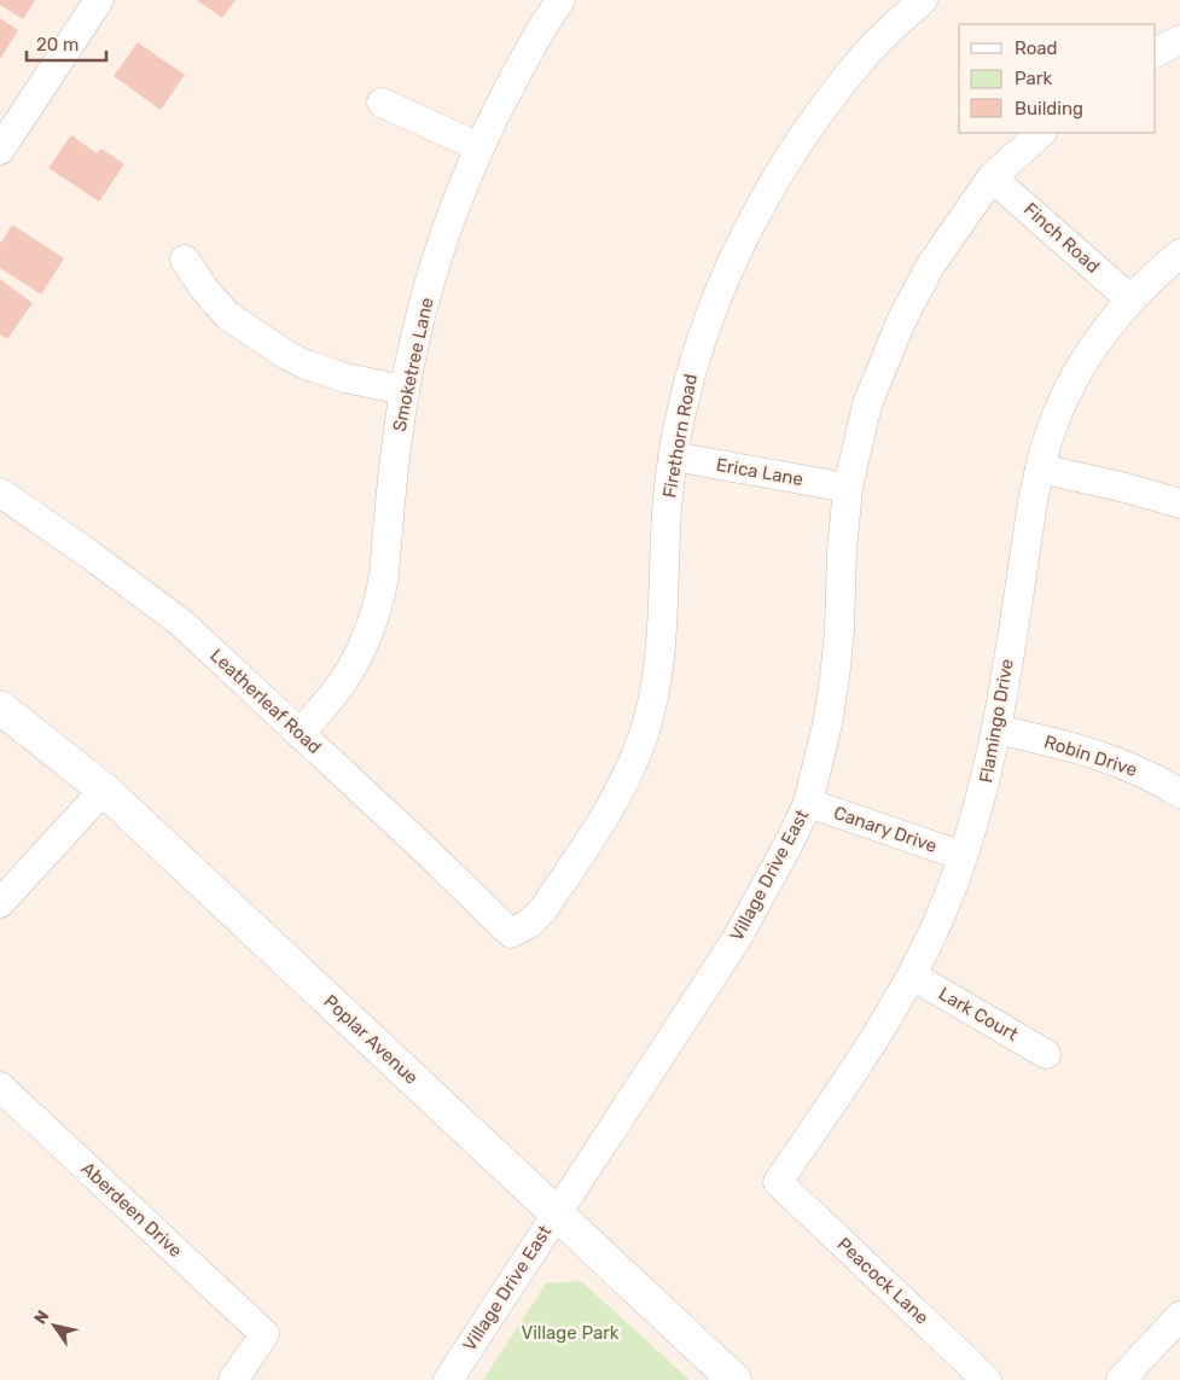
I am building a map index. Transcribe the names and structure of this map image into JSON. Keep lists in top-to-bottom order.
{
  "streets": {
    "street": [
      "Finch Road",
      "Smoketree Lane",
      "Firethorn Road",
      "Erica Lane",
      "Leatherleaf Road",
      "Flamingo Drive",
      "Robin Drive",
      "Canary Drive",
      "Village Drive East",
      "Lark Court",
      "Poplar Avenue",
      "Aberdeen Drive",
      "Peacock Lane"
    ]
  },
  "crossings": [
    ["Finch Road", "Flamingo Drive"],
    ["Finch Road", "Village Drive East"],
    ["Smoketree Lane", "Leatherleaf Road"],
    ["Firethorn Road", "Erica Lane"],
    ["Firethorn Road", "Leatherleaf Road"],
    ["Erica Lane", "Village Drive East"],
    ["Flamingo Drive", "Robin Drive"],
    ["Flamingo Drive", "Canary Drive"],
    ["Flamingo Drive", "Lark Court"],
    ["Flamingo Drive", "Peacock Lane"],
    ["Canary Drive", "Village Drive East"],
    ["Village Drive East", "Poplar Avenue"]
  ],
  "parks": ["Village Park"],
  "legend": ["Road", "Park", "Building"],
  "scale_bar": "20 m",
  "north": "top left"
}
